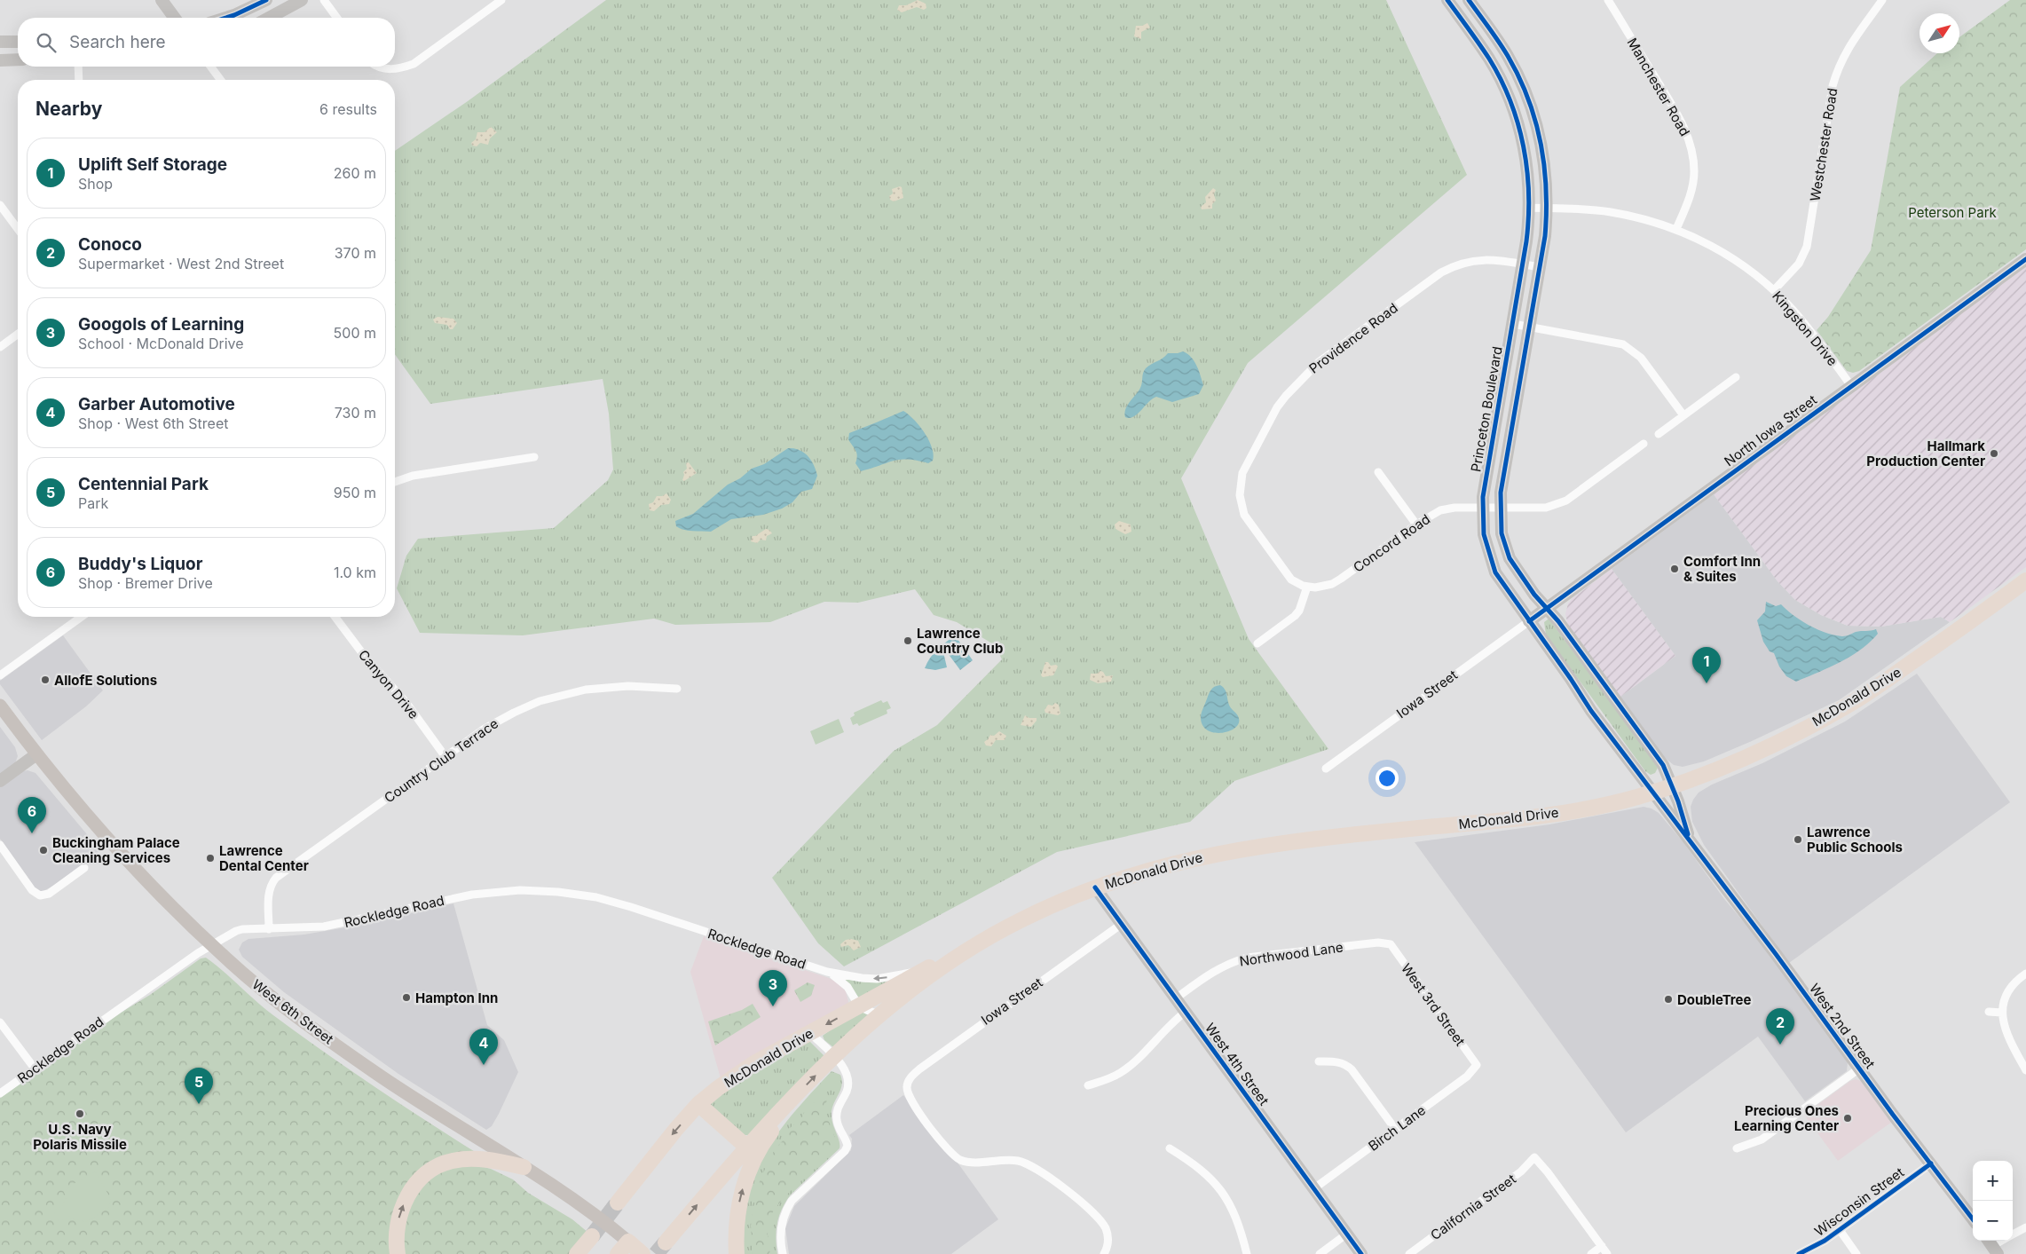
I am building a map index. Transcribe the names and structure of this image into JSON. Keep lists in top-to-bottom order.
{
  "streets": {
    "highway": ["McDonald Drive", "West 6th Street"],
    "street": [
      "Manchester Road",
      "Westchester Road",
      "Kingston Drive",
      "Providence Road",
      "Princeton Boulevard",
      "North Iowa Street",
      "Concord Road",
      "Canyon Drive",
      "Iowa Street",
      "Country Club Terrace",
      "Rockledge Road",
      "Northwood Lane",
      "West 3rd Street",
      "West 2nd Street",
      "West 4th Street",
      "Birch Lane",
      "Wisconsin Street",
      "California Street"
    ]
  },
  "crossings": [
    ["Manchester Road", "Kingston Drive"],
    ["Westchester Road", "Kingston Drive"],
    ["Kingston Drive", "Princeton Boulevard"],
    ["Kingston Drive", "North Iowa Street"],
    ["Providence Road", "Princeton Boulevard"],
    ["Providence Road", "Concord Road"],
    ["Princeton Boulevard", "North Iowa Street"],
    ["Princeton Boulevard", "Concord Road"],
    ["Princeton Boulevard", "Iowa Street"],
    ["Princeton Boulevard", "McDonald Drive"],
    ["Princeton Boulevard", "West 2nd Street"],
    ["North Iowa Street", "Iowa Street"],
    ["Canyon Drive", "Country Club Terrace"],
    ["Iowa Street", "West 4th Street"],
    ["McDonald Drive", "West 2nd Street"],
    ["McDonald Drive", "West 4th Street"],
    ["Country Club Terrace", "Rockledge Road"],
    ["Rockledge Road", "West 6th Street"],
    ["Northwood Lane", "West 3rd Street"],
    ["Northwood Lane", "West 4th Street"],
    ["West 3rd Street", "Birch Lane"],
    ["West 2nd Street", "Wisconsin Street"],
    ["West 4th Street", "Birch Lane"]
  ],
  "parks": ["Peterson Park"],
  "places": [
    "Hallmark Production Center",
    "Comfort Inn & Suites",
    "Lawrence Country Club",
    "AllofE Solutions",
    "Lawrence Public Schools",
    "Buckingham Palace Cleaning Services",
    "Lawrence Dental Center",
    "Hampton Inn",
    "DoubleTree",
    "U.S. Navy Polaris Missile",
    "Precious Ones Learning Center"
  ],
  "north": "top right",
  "page": {
    "search": "Search here",
    "heading": ["Nearby", "6 results"],
    "list": [
      {
        "mark": "1",
        "name": "Uplift Self Storage",
        "note": "Shop",
        "value": "260 m"
      },
      {
        "mark": "2",
        "name": "Conoco",
        "note": "Supermarket · West 2nd Street",
        "value": "370 m"
      },
      {
        "mark": "3",
        "name": "Googols of Learning",
        "note": "School · McDonald Drive",
        "value": "500 m"
      },
      {
        "mark": "4",
        "name": "Garber Automotive",
        "note": "Shop · West 6th Street",
        "value": "730 m"
      },
      {
        "mark": "5",
        "name": "Centennial Park",
        "note": "Park",
        "value": "950 m"
      },
      {
        "mark": "6",
        "name": "Buddy's Liquor",
        "note": "Shop · Bremer Drive",
        "value": "1.0 km"
      }
    ],
    "pins": [
      "1",
      "6",
      "3",
      "2",
      "4",
      "5"
    ],
    "map_buttons": ["+", "−"]
  }
}
